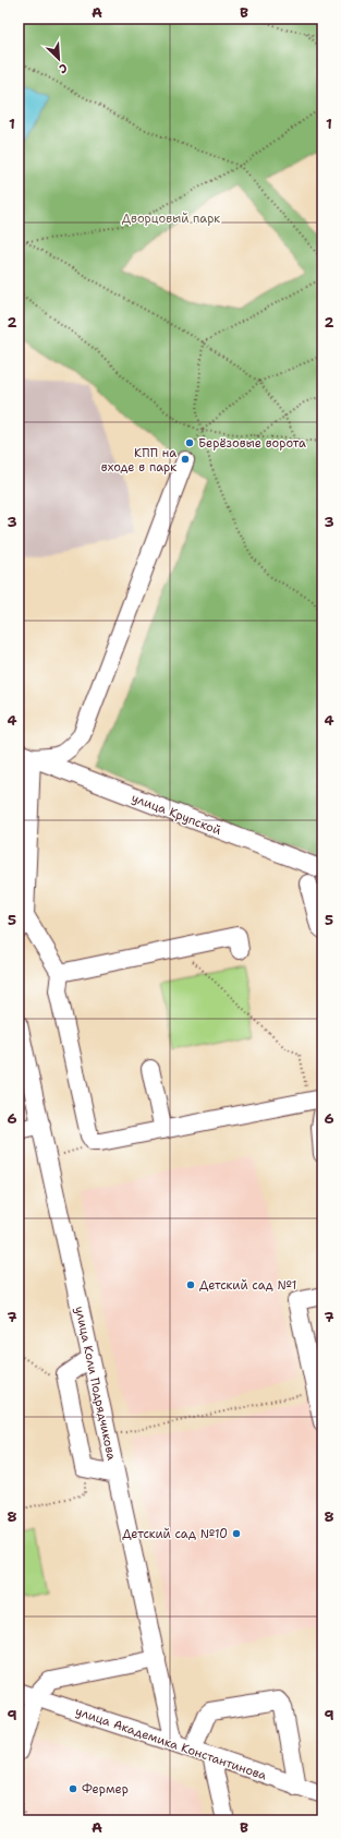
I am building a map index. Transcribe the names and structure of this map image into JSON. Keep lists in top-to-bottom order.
{
  "streets": {
    "street": ["улица Крупской", "улица Коли Подрядчикова", "улица Академика Константинова"]
  },
  "crossings": [
    ["улица Коли Подрядчикова", "улица Академика Константинова"]
  ],
  "parks": ["Дворцовый парк"],
  "places": [
    "Берёзовые ворота",
    "КПП на входе в парк",
    "Детский сад №1",
    "Детский сад №10",
    "Фермер"
  ],
  "north": "bottom right",
  "grid": {
    "columns": ["A", "B"],
    "rows": [
      "1",
      "2",
      "3",
      "4",
      "5",
      "6",
      "7",
      "8",
      "9"
    ]
  }
}
